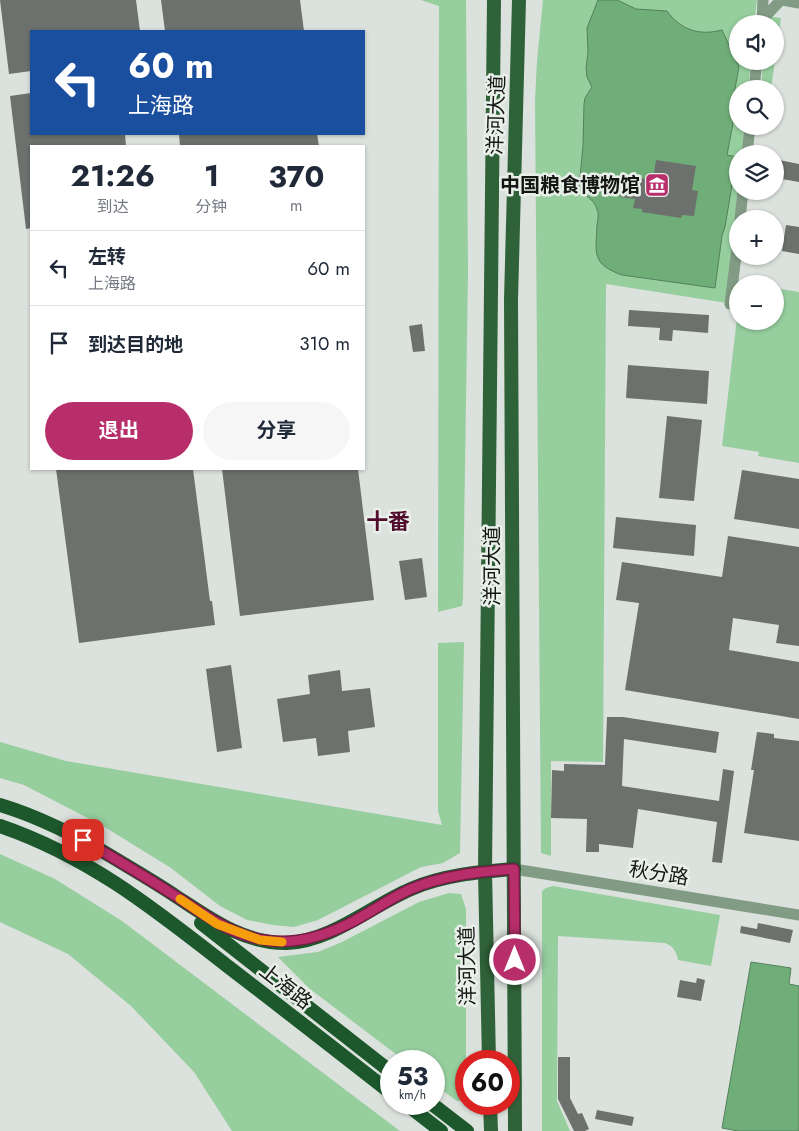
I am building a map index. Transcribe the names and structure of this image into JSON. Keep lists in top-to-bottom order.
{
  "streets": {
    "highway": ["上海路"],
    "main road": ["洋河大道"],
    "street": ["秋分路"]
  },
  "crossings": [
    ["洋河大道", "秋分路"],
    ["洋河大道", "上海路"],
    ["秋分路", "上海路"]
  ],
  "districts": ["十番"],
  "places": {
    "museum": ["中国粮食博物馆"]
  },
  "page": {
    "map_buttons": ["+", "−"],
    "turn": ["60 m", "上海路"],
    "eta": [
      "21:26",
      "到达",
      "1",
      "分钟",
      "370",
      "m"
    ],
    "list": [
      {
        "name": "左转",
        "note": "上海路",
        "value": "60 m"
      },
      {
        "name": "到达目的地",
        "value": "310 m"
      }
    ],
    "buttons": ["退出", "分享"],
    "speed": "53 km/h",
    "limit": "60"
  }
}
